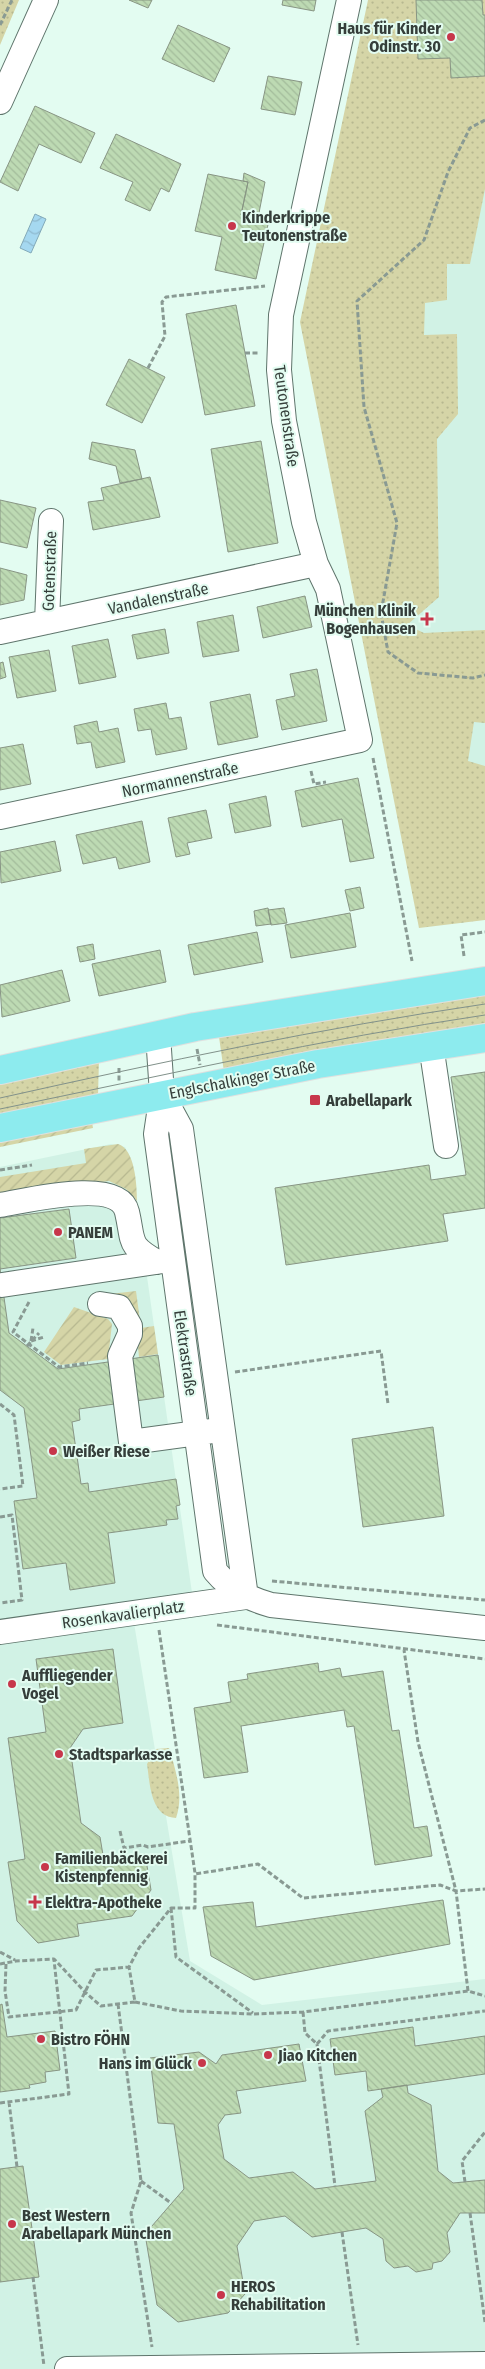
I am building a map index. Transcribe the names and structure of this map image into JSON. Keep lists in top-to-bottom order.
{
  "streets": {
    "main road": ["Englschalkinger Straße"],
    "street": [
      "Teutonenstraße",
      "Gotenstraße",
      "Vandalenstraße",
      "Normannenstraße",
      "Elektrastraße",
      "Rosenkavalierplatz"
    ]
  },
  "crossings": [
    ["Teutonenstraße", "Vandalenstraße"],
    ["Teutonenstraße", "Normannenstraße"],
    ["Gotenstraße", "Vandalenstraße"],
    ["Englschalkinger Straße", "Elektrastraße"],
    ["Elektrastraße", "Rosenkavalierplatz"]
  ],
  "places": {
    "other": [
      "Haus für Kinder Odinstr. 30",
      "Kinderkrippe Teutonenstraße",
      "PANEM",
      "Weißer Riese",
      "Auffliegender Vogel",
      "Stadtsparkasse",
      "Familienbäckerei Kistenpfennig",
      "Bistro FÖHN",
      "Jiao Kitchen",
      "Hans im Glück",
      "Best Western Arabellapark München",
      "HEROS Rehabilitation"
    ],
    "health": ["München Klinik Bogenhausen", "Elektra-Apotheke"],
    "transit": ["Arabellapark"]
  }
}
